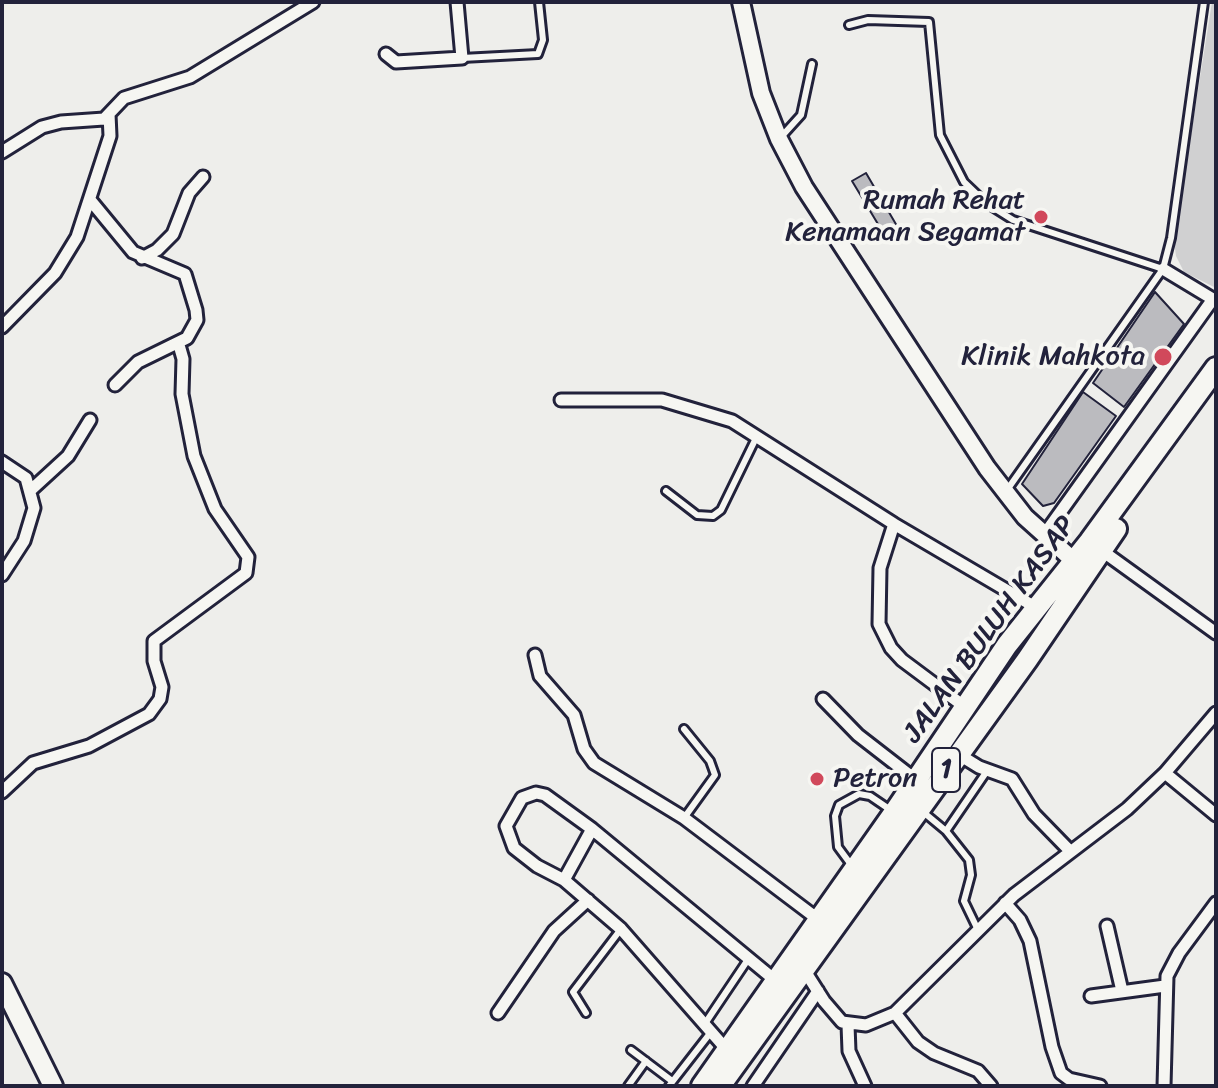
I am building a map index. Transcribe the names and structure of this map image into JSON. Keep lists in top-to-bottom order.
{
  "streets": {
    "highway": ["JALAN BULUH KASAP", "1"]
  },
  "places": ["Rumah Rehat Kenamaan Segamat", "Klinik Mahkota", "Petron"]
}
